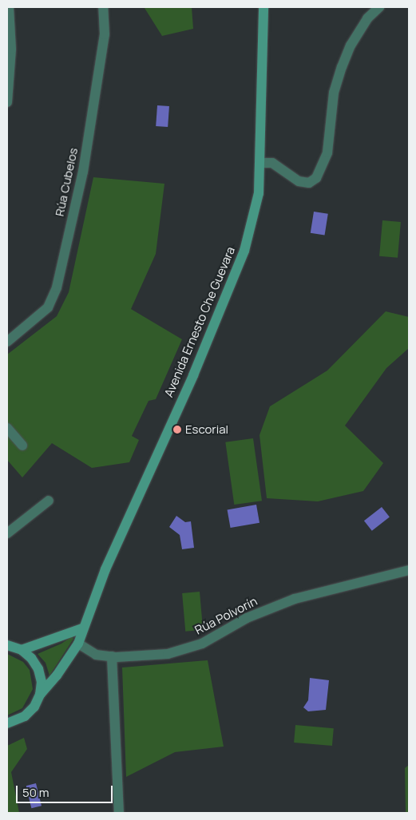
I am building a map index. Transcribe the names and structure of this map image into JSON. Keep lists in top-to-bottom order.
{
  "streets": {
    "main road": ["Avenida Ernesto Che Guevara"],
    "street": ["Rúa Cubelos", "Rúa Polvorín"]
  },
  "crossings": [
    ["Avenida Ernesto Che Guevara", "Rúa Polvorín"]
  ],
  "places": ["Escorial"],
  "scale_bar": "50 m"
}
